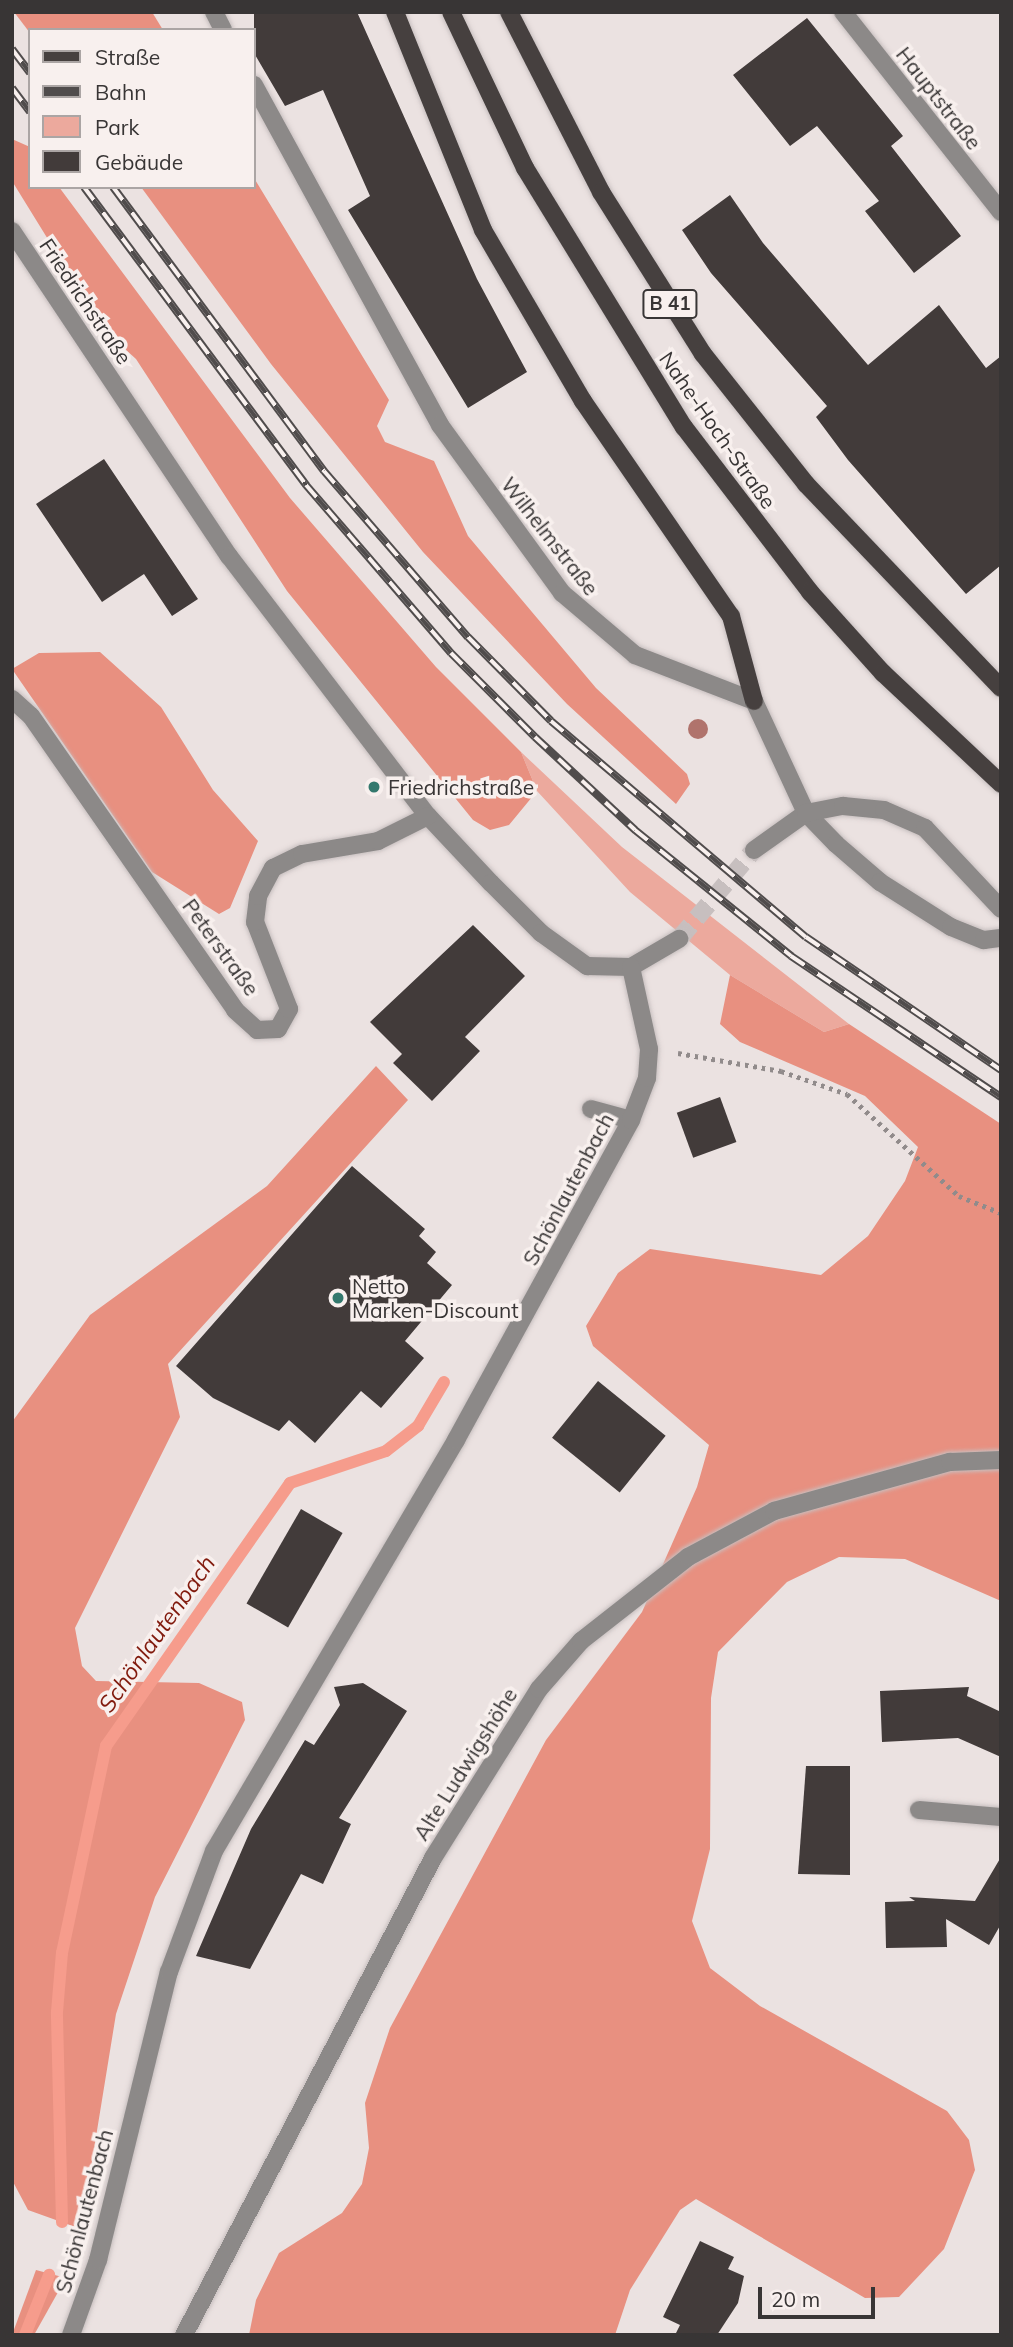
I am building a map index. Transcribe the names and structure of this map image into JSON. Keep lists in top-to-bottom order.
{
  "streets": {
    "main road": ["B 41", "Nahe-Hoch-Straße"],
    "street": [
      "Hauptstraße",
      "Friedrichstraße",
      "Wilhelmstraße",
      "Peterstraße",
      "Schönlautenbach",
      "Alte Ludwigshöhe"
    ]
  },
  "crossings": [
    ["Friedrichstraße", "Peterstraße"],
    ["Friedrichstraße", "Schönlautenbach"]
  ],
  "water": ["Schönlautenbach"],
  "places": ["Friedrichstraße", "Netto Marken-Discount"],
  "legend": [
    "Straße",
    "Bahn",
    "Park",
    "Gebäude"
  ],
  "scale_bar": "20 m"
}
